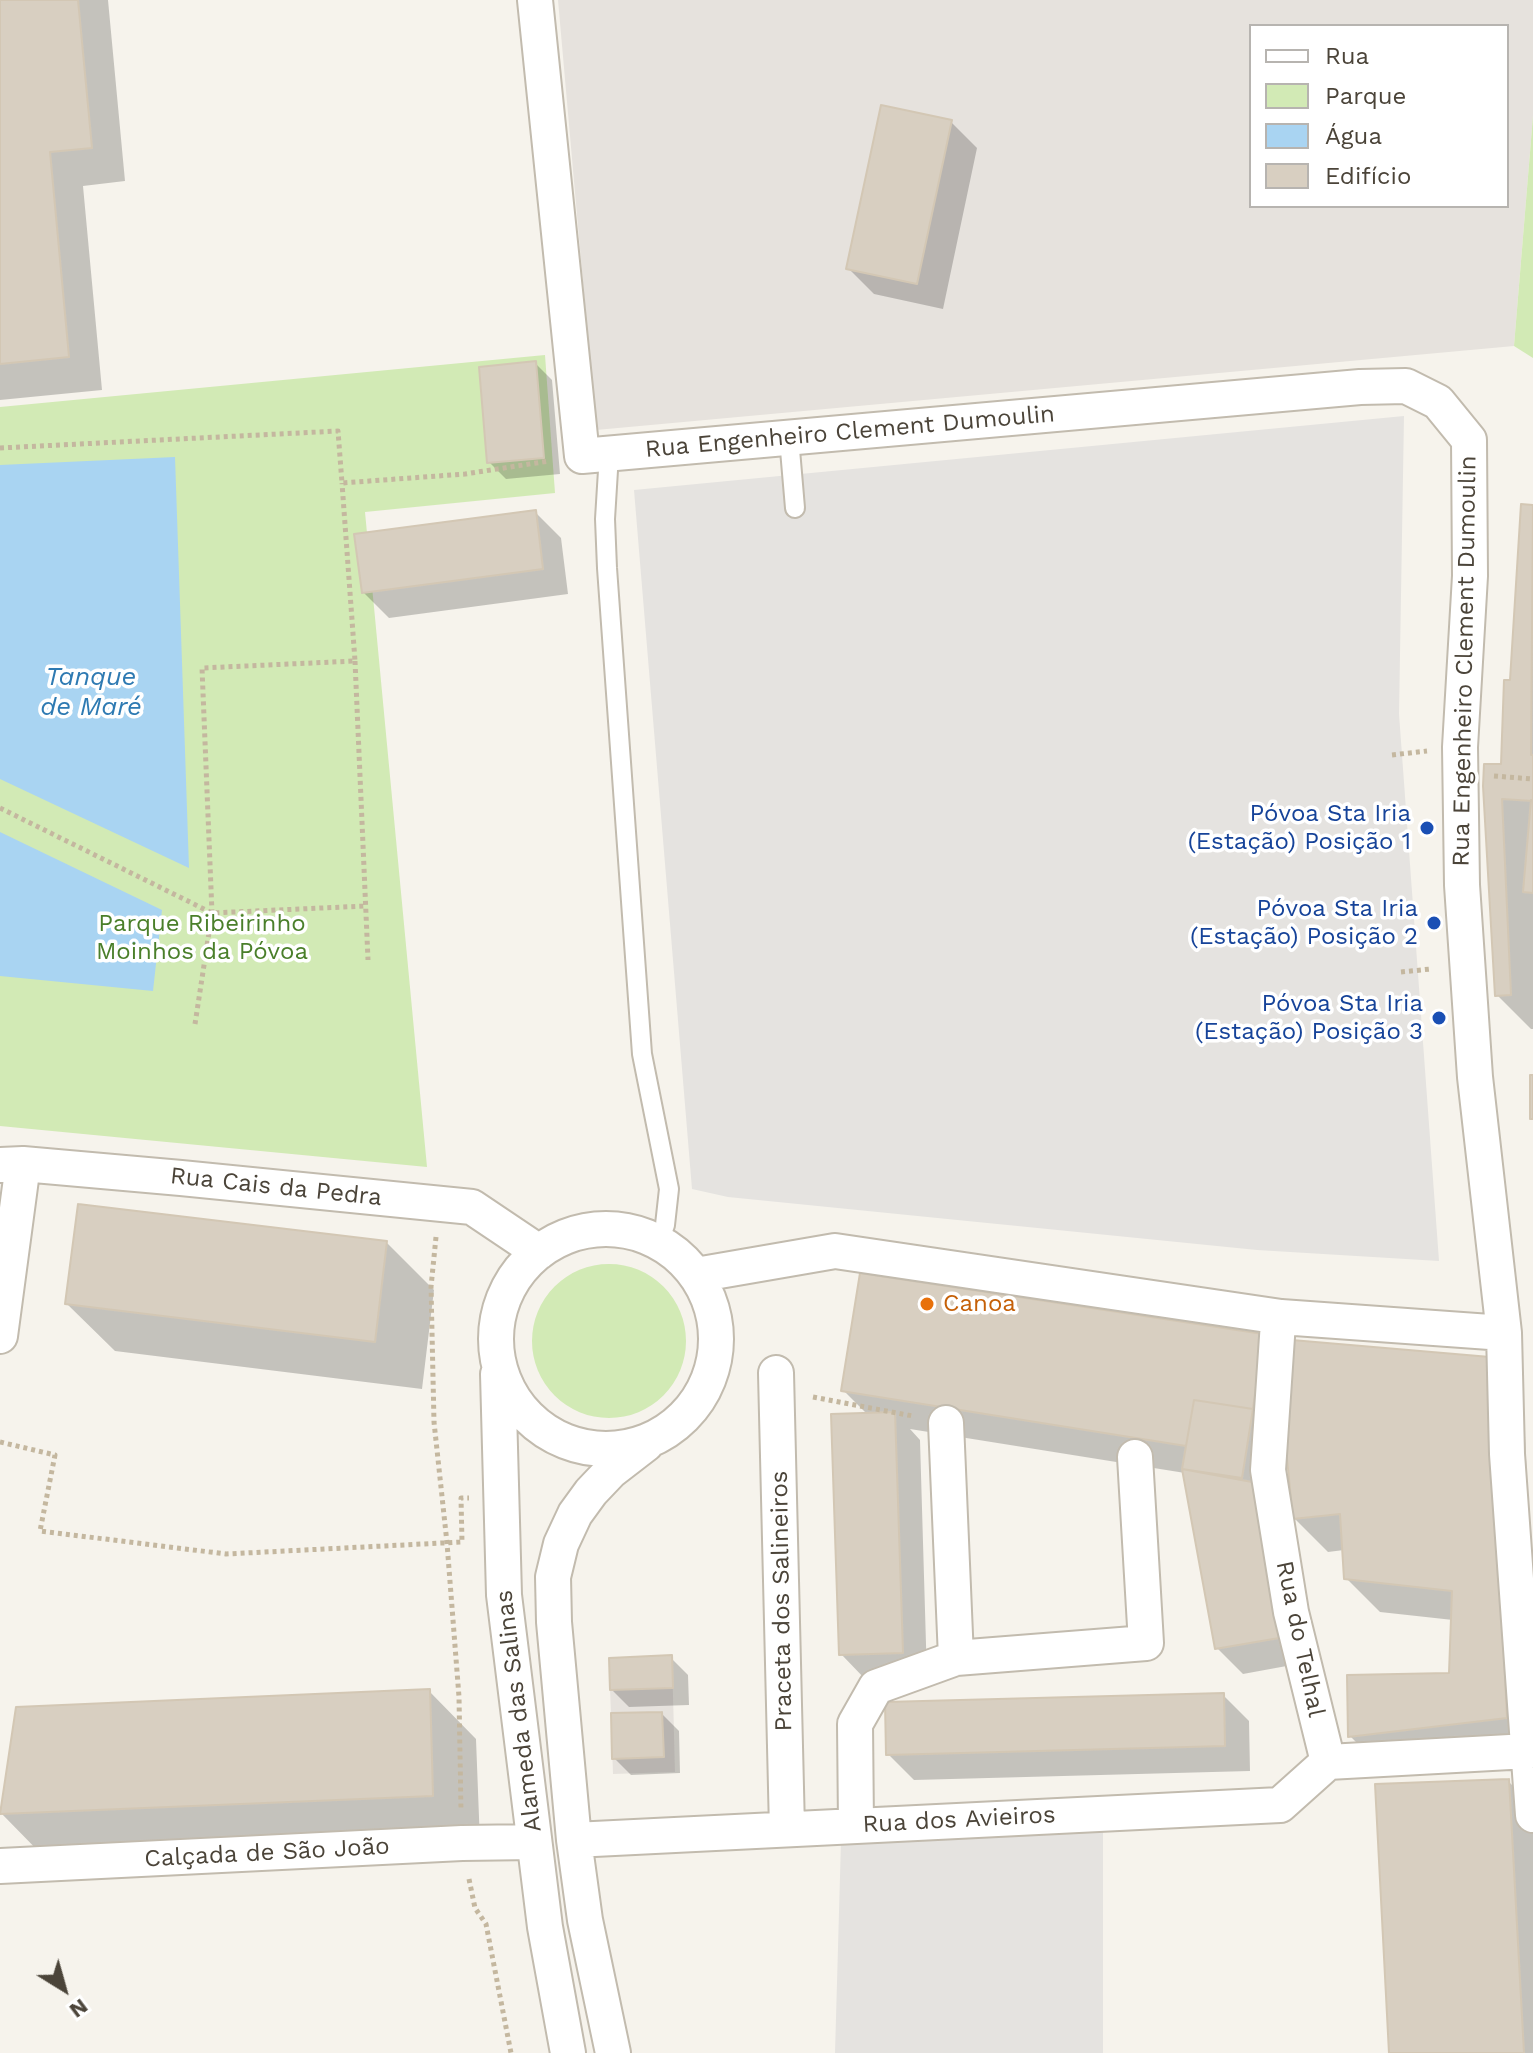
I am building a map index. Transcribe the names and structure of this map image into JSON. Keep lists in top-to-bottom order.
{
  "streets": {
    "street": [
      "Rua Engenheiro Clement Dumoulin",
      "Rua Cais da Pedra",
      "Praceta dos Salineiros",
      "Rua do Telhal",
      "Alameda das Salinas",
      "Rua dos Avieiros",
      "Calçada de São João"
    ]
  },
  "crossings": [
    ["Rua Cais da Pedra", "Alameda das Salinas"],
    ["Praceta dos Salineiros", "Rua dos Avieiros"],
    ["Rua do Telhal", "Rua dos Avieiros"],
    ["Alameda das Salinas", "Rua dos Avieiros"],
    ["Alameda das Salinas", "Calçada de São João"]
  ],
  "water": ["Tanque de Maré"],
  "parks": ["Parque Ribeirinho Moinhos da Póvoa"],
  "places": [
    "Póvoa Sta Iria (Estação) Posição 1",
    "Póvoa Sta Iria (Estação) Posição 2",
    "Póvoa Sta Iria (Estação) Posição 3",
    "Canoa"
  ],
  "legend": [
    "Rua",
    "Parque",
    "Água",
    "Edifício"
  ],
  "north": "bottom right"
}
